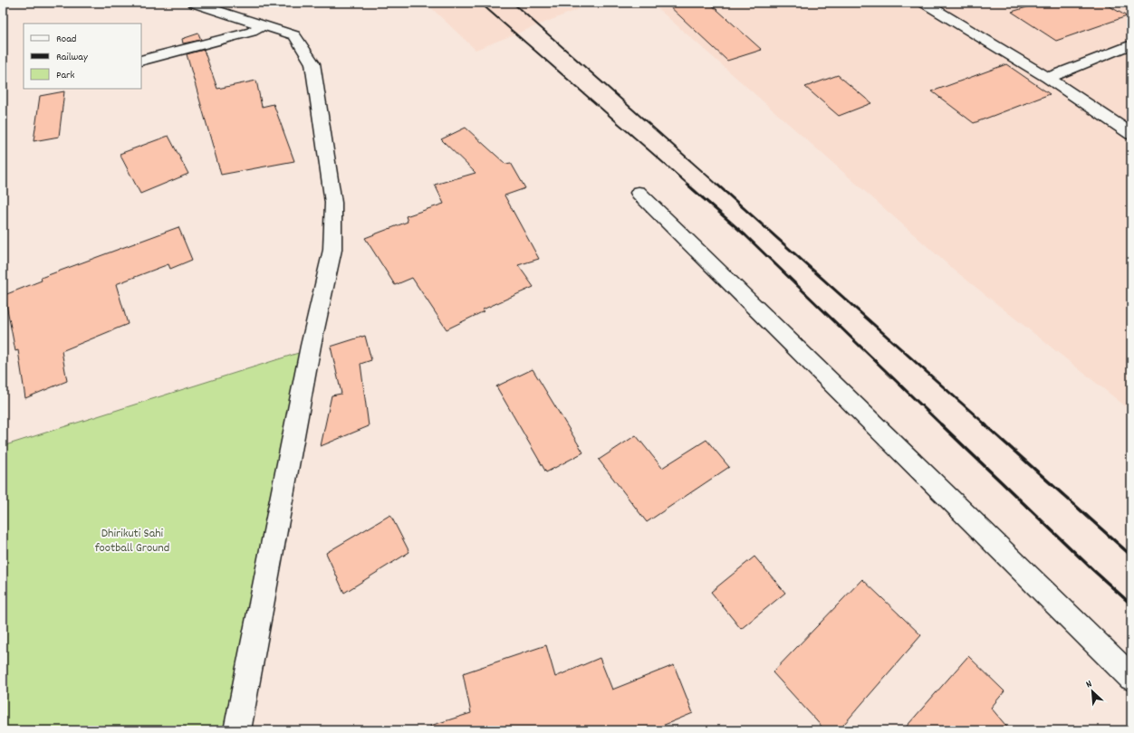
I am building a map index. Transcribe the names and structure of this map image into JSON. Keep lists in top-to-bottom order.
{
  "parks": ["Dhirikuti Sahi football Ground"],
  "legend": ["Road", "Railway", "Park"],
  "north": "top left"
}
